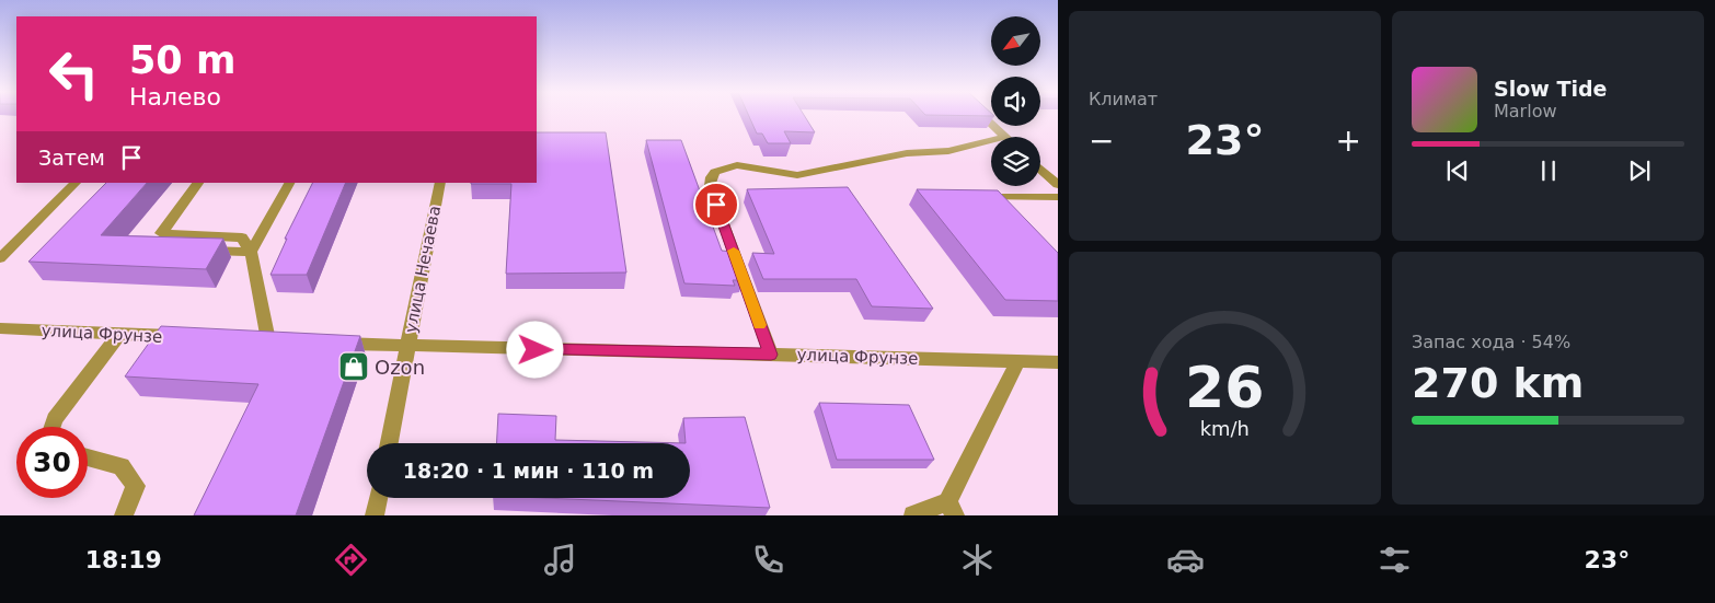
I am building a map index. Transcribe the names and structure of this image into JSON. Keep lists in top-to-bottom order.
{
  "streets": {
    "street": ["улица Нечаева", "улица Фрунзе"]
  },
  "crossings": [
    ["улица Нечаева", "улица Фрунзе"]
  ],
  "places": {
    "shop": ["Ozon"]
  },
  "north": "bottom left",
  "page": {
    "tile": [
      "Климат",
      ["Запас хода · 54%", "270 km"]
    ],
    "turn": ["50 m", "Налево"],
    "song": ["Slow Tide", "Marlow"],
    "heat": ["−", "23°", "+"],
    "then": "Затем",
    "limit": "30",
    "trip": "18:20 · 1 мин · 110 m",
    "tabs": ["18:19", "23°"],
    "gauge": ["26", "km/h"]
  }
}
